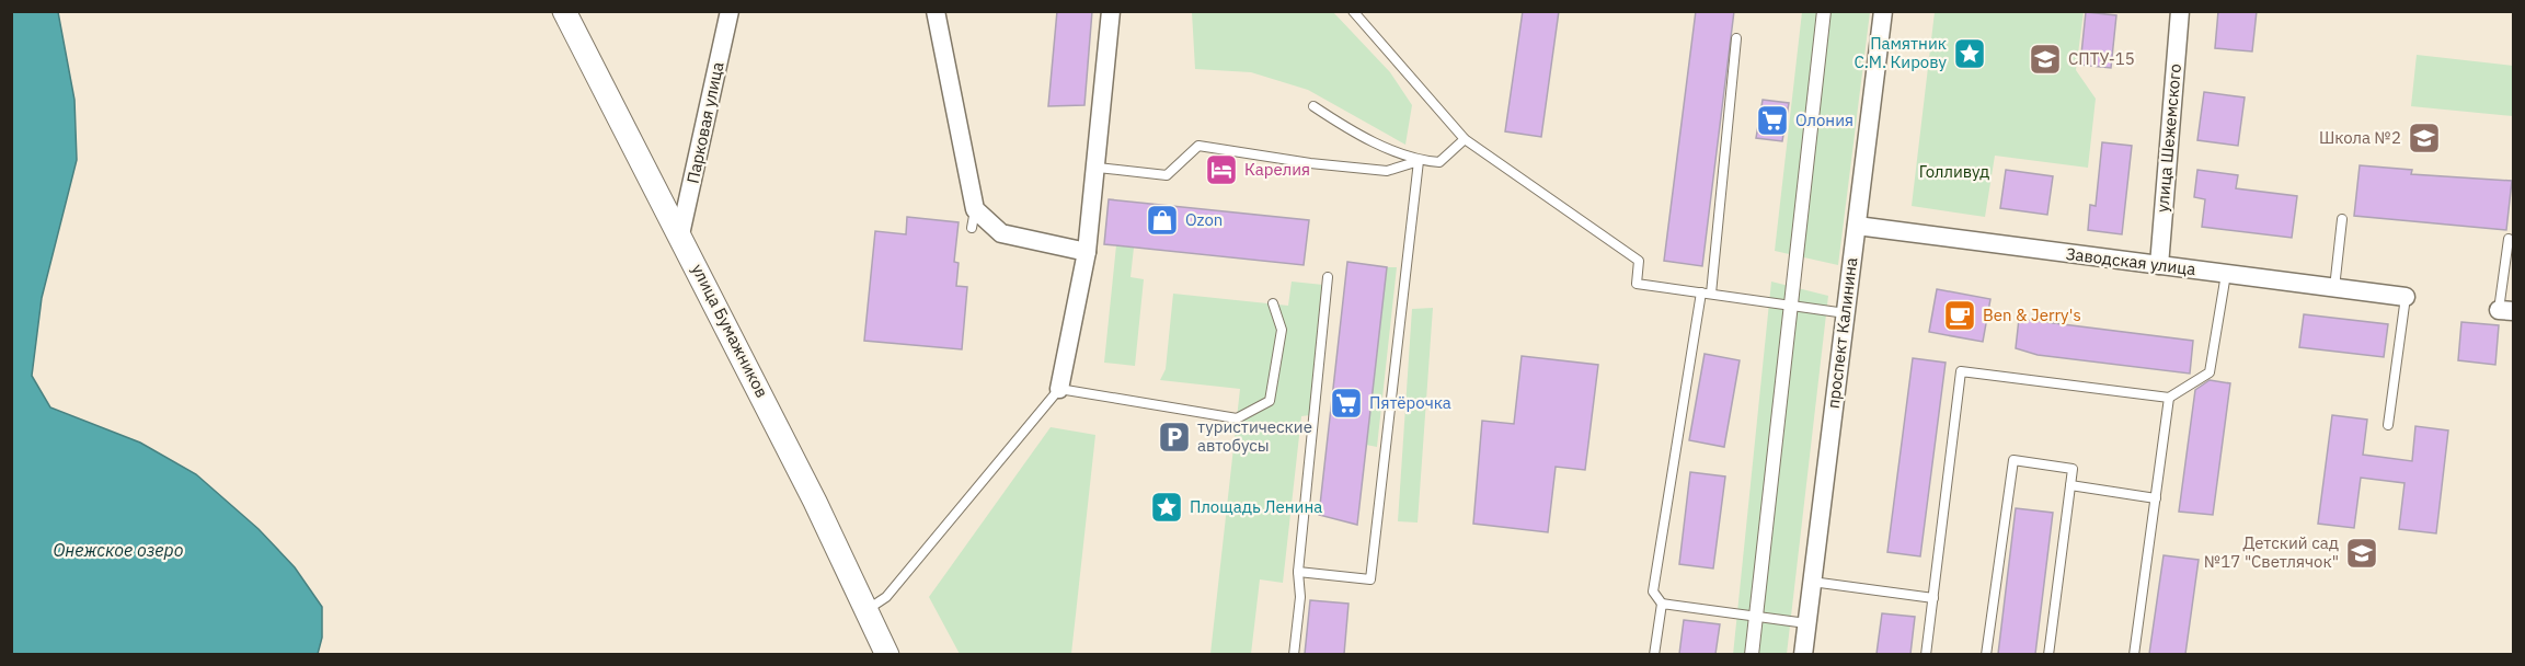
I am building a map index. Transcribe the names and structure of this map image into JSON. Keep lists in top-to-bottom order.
{
  "streets": {
    "street": [
      "Парковая улица",
      "улица Шежемского",
      "Заводская улица",
      "улица Бумажников",
      "проспект Калинина"
    ]
  },
  "crossings": [
    ["Парковая улица", "улица Бумажников"],
    ["улица Шежемского", "Заводская улица"],
    ["Заводская улица", "проспект Калинина"]
  ],
  "water": ["Онежское озеро"],
  "parks": ["Голливуд"],
  "places": {
    "place": ["Памятник С.М. Кирову", "Площадь Ленина"],
    "school or university": ["СПТУ-15", "Школа №2", "Детский сад №17 \"Светлячок\""],
    "supermarket": ["Олония", "Пятёрочка"],
    "hotel": ["Карелия"],
    "shop": ["Ozon"],
    "cafe": ["Ben & Jerry's"],
    "parking": ["туристические автобусы"]
  }
}
